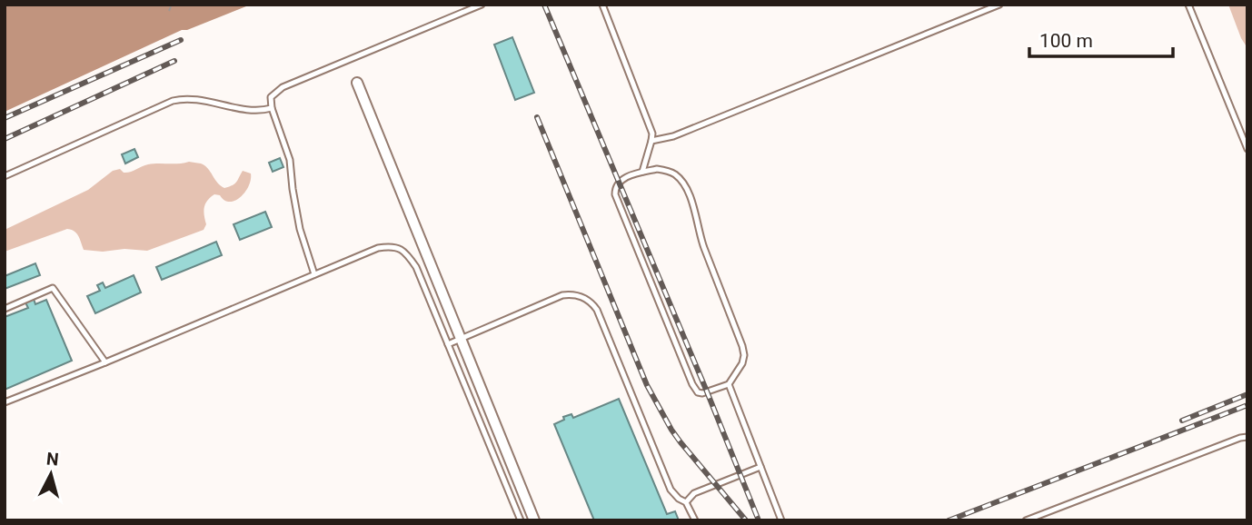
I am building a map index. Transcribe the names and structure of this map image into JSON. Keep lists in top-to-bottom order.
{
  "scale_bar": "100 m",
  "north": "top"
}
